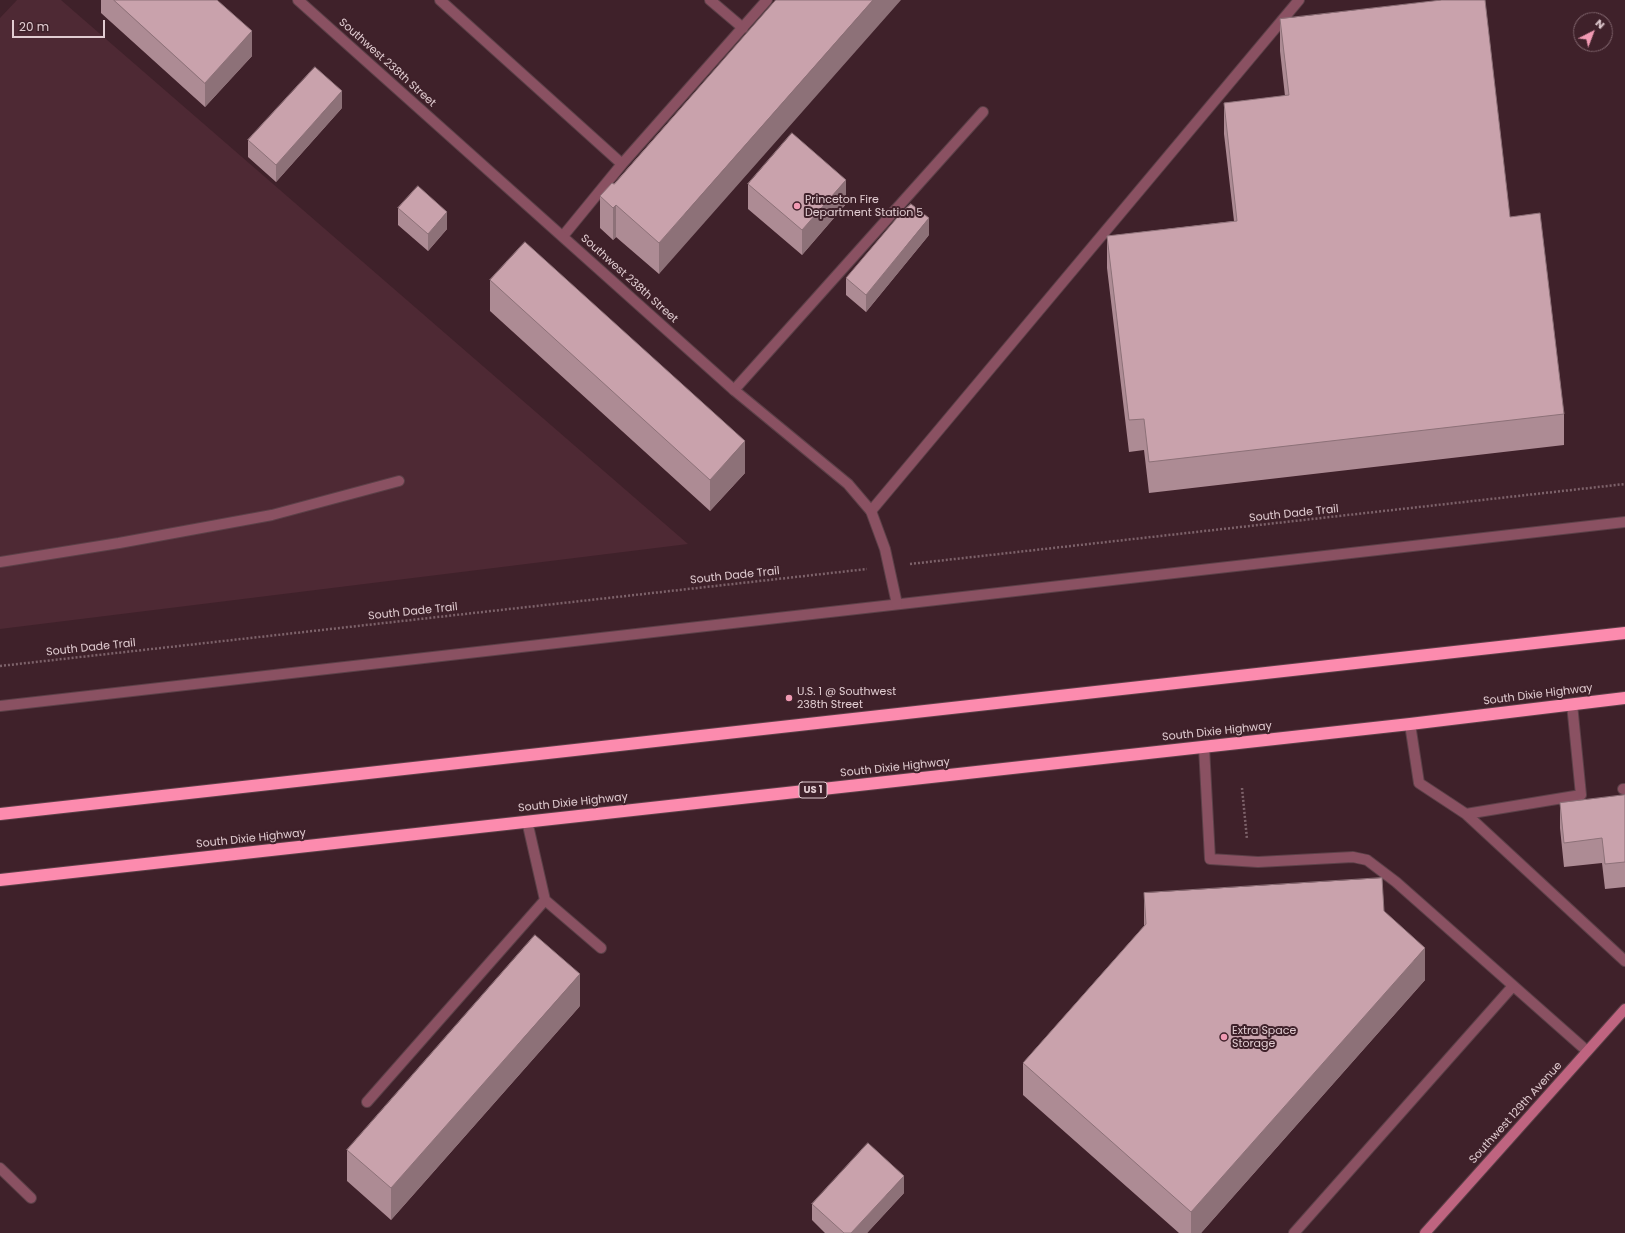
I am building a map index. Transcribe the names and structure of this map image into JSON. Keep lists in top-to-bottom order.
{
  "streets": {
    "highway": ["South Dixie Highway", "US 1"],
    "street": ["Southwest 238th Street", "Southwest 129th Avenue"],
    "path": ["South Dade Trail"]
  },
  "places": ["Princeton Fire Department Station 5", "U.S. 1 @ Southwest 238th Street", "Extra Space Storage"],
  "scale_bar": "20 m",
  "north": "top right"
}
